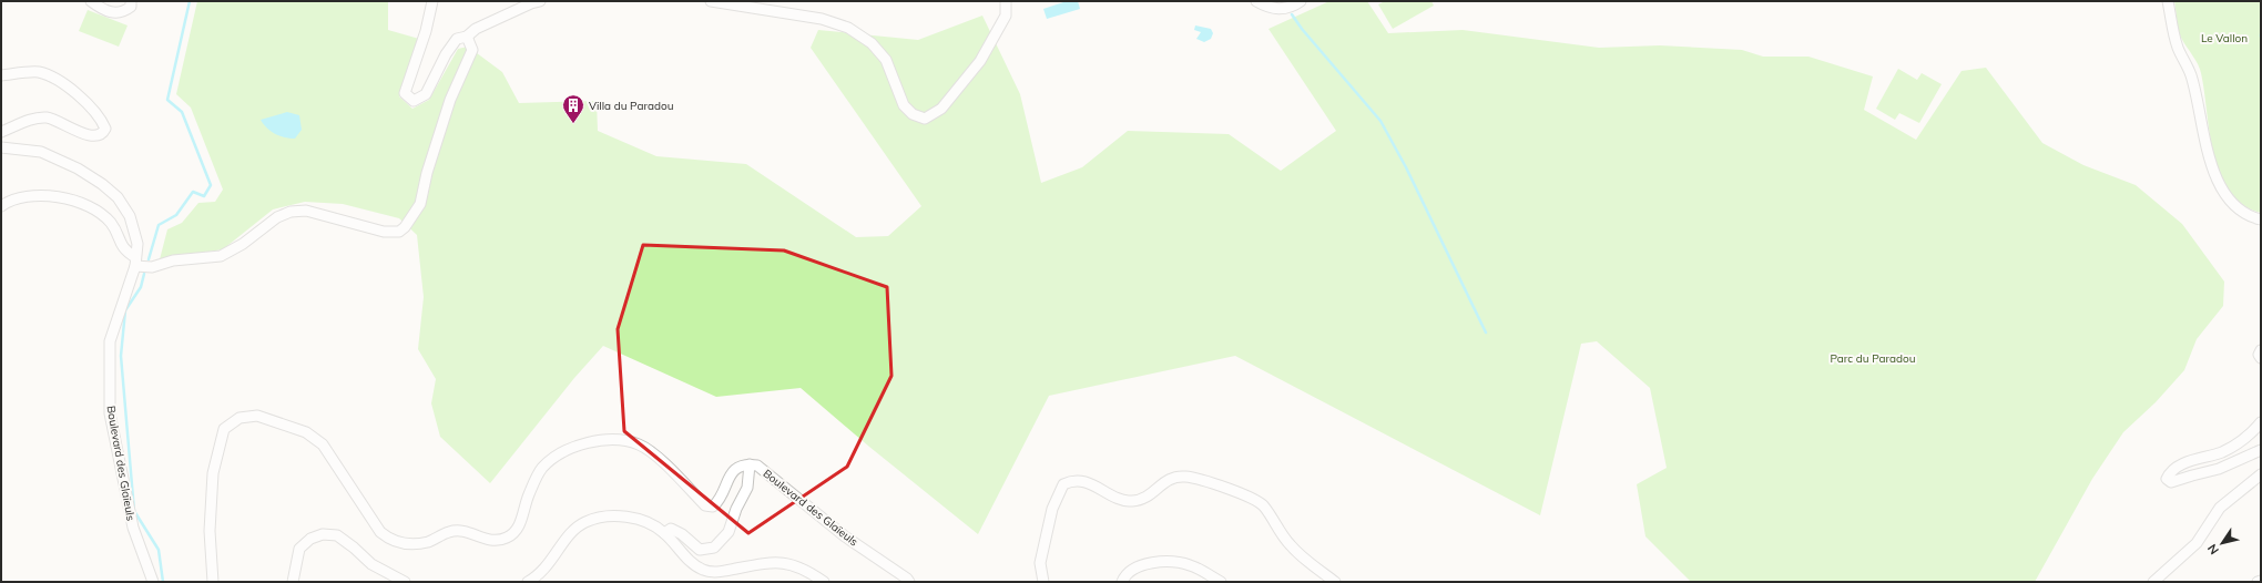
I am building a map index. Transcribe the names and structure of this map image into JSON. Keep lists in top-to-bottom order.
{
  "streets": {
    "street": ["Boulevard des Glaïeuls"]
  },
  "parks": ["Le Vallon", "Parc du Paradou"],
  "places": {
    "building": ["Villa du Paradou"]
  },
  "north": "bottom left"
}
